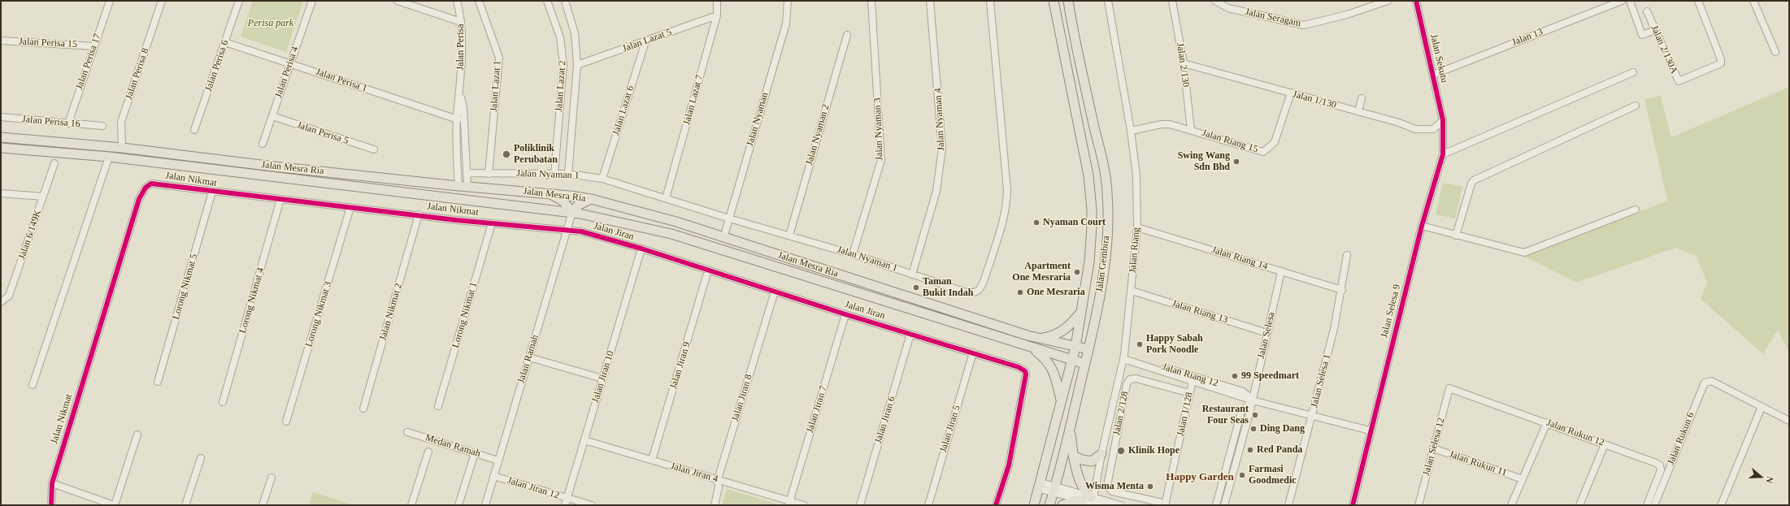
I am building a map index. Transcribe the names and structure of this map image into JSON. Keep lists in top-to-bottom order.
{
  "streets": {
    "main road": ["Jalan Mesra Ria", "Jalan Gembira"],
    "street": [
      "Jalan Seragam",
      "Jalan 13",
      "Jalan Lazat 5",
      "Jalan Perisa 15",
      "Jalan Perisa",
      "Jalan 2/130A",
      "Jalan Sekutu",
      "Jalan Perisa 17",
      "Jalan 2/130",
      "Jalan Perisa 6",
      "Jalan Perisa 4",
      "Jalan Perisa 8",
      "Jalan Perisa 1",
      "Jalan Lazat 1",
      "Jalan Lazat 2",
      "Jalan Lazat 7",
      "Jalan 1/130",
      "Jalan Lazat 6",
      "Jalan Nyaman",
      "Jalan Nyaman 4",
      "Jalan Perisa 16",
      "Jalan Nyaman 3",
      "Jalan Perisa 5",
      "Jalan Nyaman 2",
      "Jalan Riang 15",
      "Jalan Nyaman 1",
      "Jalan Nikmat",
      "Jalan Jiran",
      "Jalan 6/149K",
      "Jalan Riang",
      "Jalan Riang 14",
      "Lorong Nikmat 5",
      "Lorong Nikmat 4",
      "Jalan Selesa 9",
      "Jalan Nikmat 2",
      "Jalan Riang 13",
      "Lorong Nikmat 3",
      "Lorong Nikmat 1",
      "Jalan Selesa",
      "Jalan Ramah",
      "Jalan Jiran 9",
      "Jalan Riang 12",
      "Jalan Jiran 10",
      "Jalan Selesa 1",
      "Jalan Jiran 8",
      "Jalan Jiran 7",
      "Jalan 2/128",
      "Jalan 1/128",
      "Jalan Jiran 6",
      "Jalan Jiran 5",
      "Jalan Rukun 12",
      "Jalan Rukun 6",
      "Medan Ramah",
      "Jalan Selesa 12",
      "Jalan Rukun 11",
      "Jalan Jiran 4",
      "Jalan Jiran 12"
    ]
  },
  "crossings": [
    ["Jalan 13", "Jalan Sekutu"],
    ["Jalan Lazat 5", "Jalan Lazat 2"],
    ["Jalan Lazat 5", "Jalan Lazat 7"],
    ["Jalan Lazat 5", "Jalan Lazat 6"],
    ["Jalan Perisa 15", "Jalan Perisa 17"],
    ["Jalan Perisa", "Jalan Perisa 1"],
    ["Jalan Perisa", "Jalan Mesra Ria"],
    ["Jalan Perisa", "Jalan Nyaman 1"],
    ["Jalan Sekutu", "Jalan 1/130"],
    ["Jalan Sekutu", "Jalan Selesa 9"],
    ["Jalan Perisa 17", "Jalan Perisa 16"],
    ["Jalan 2/130", "Jalan 1/130"],
    ["Jalan 2/130", "Jalan Riang 15"],
    ["Jalan Perisa 6", "Jalan Perisa 1"],
    ["Jalan Perisa 4", "Jalan Perisa 1"],
    ["Jalan Perisa 4", "Jalan Perisa 5"],
    ["Jalan Perisa 8", "Jalan Mesra Ria"],
    ["Jalan Lazat 1", "Jalan Nyaman 1"],
    ["Jalan Lazat 2", "Jalan Nyaman 1"],
    ["Jalan Lazat 7", "Jalan Nyaman 1"],
    ["Jalan 1/130", "Jalan Riang 15"],
    ["Jalan 1/130", "Jalan Selesa 9"],
    ["Jalan Lazat 6", "Jalan Nyaman 1"],
    ["Jalan Nyaman", "Jalan Mesra Ria"],
    ["Jalan Nyaman", "Jalan Nyaman 1"],
    ["Jalan Nyaman 4", "Jalan Nyaman 1"],
    ["Jalan Nyaman 3", "Jalan Nyaman 1"],
    ["Jalan Nyaman 2", "Jalan Nyaman 1"],
    ["Jalan Riang 15", "Jalan Riang"],
    ["Jalan Mesra Ria", "Jalan Gembira"],
    ["Jalan Mesra Ria", "Jalan Ramah"],
    ["Jalan Nikmat", "Jalan Jiran"],
    ["Jalan Nikmat", "Lorong Nikmat 5"],
    ["Jalan Nikmat", "Lorong Nikmat 4"],
    ["Jalan Nikmat", "Jalan Nikmat 2"],
    ["Jalan Nikmat", "Lorong Nikmat 3"],
    ["Jalan Nikmat", "Lorong Nikmat 1"],
    ["Jalan Nikmat", "Jalan Ramah"],
    ["Jalan Jiran", "Jalan Ramah"],
    ["Jalan Jiran", "Jalan Jiran 9"],
    ["Jalan Jiran", "Jalan Jiran 10"],
    ["Jalan Jiran", "Jalan Jiran 8"],
    ["Jalan Jiran", "Jalan Jiran 7"],
    ["Jalan Jiran", "Jalan Jiran 6"],
    ["Jalan Jiran", "Jalan Jiran 5"],
    ["Jalan Riang", "Jalan Riang 14"],
    ["Jalan Riang", "Jalan Riang 13"],
    ["Jalan Riang", "Jalan Riang 12"],
    ["Jalan Riang 14", "Jalan Selesa"],
    ["Jalan Riang 14", "Jalan Selesa 1"],
    ["Jalan Selesa 9", "Jalan Riang 12"],
    ["Jalan Riang 13", "Jalan Selesa"],
    ["Jalan Selesa", "Jalan Riang 12"],
    ["Jalan Ramah", "Medan Ramah"],
    ["Jalan Ramah", "Jalan Jiran 12"],
    ["Jalan Jiran 9", "Jalan Jiran 4"],
    ["Jalan Riang 12", "Jalan Selesa 1"],
    ["Jalan Riang 12", "Jalan 1/128"],
    ["Jalan Jiran 10", "Jalan Jiran 4"],
    ["Jalan Jiran 10", "Jalan Jiran 12"],
    ["Jalan Jiran 8", "Jalan Jiran 4"],
    ["Jalan Jiran 7", "Jalan Jiran 4"],
    ["Jalan 2/128", "Jalan 1/128"],
    ["Jalan Rukun 12", "Jalan Selesa 12"],
    ["Jalan Selesa 12", "Jalan Rukun 11"]
  ],
  "districts": ["Happy Garden"],
  "parks": ["Perisa park"],
  "places": [
    "Poliklinik Perubatan",
    "Swing Wang Sdn Bhd",
    "Nyaman Court",
    "Apartment One Mesraria",
    "Taman Bukit Indah",
    "One Mesraria",
    "Happy Sabah Pork Noodle",
    "99 Speedmart",
    "Restaurant Four Seas",
    "Ding Dang",
    "Red Panda",
    "Klinik Hope",
    "Farmasi Goodmedic",
    "Wisma Menta"
  ],
  "north": "right"
}
